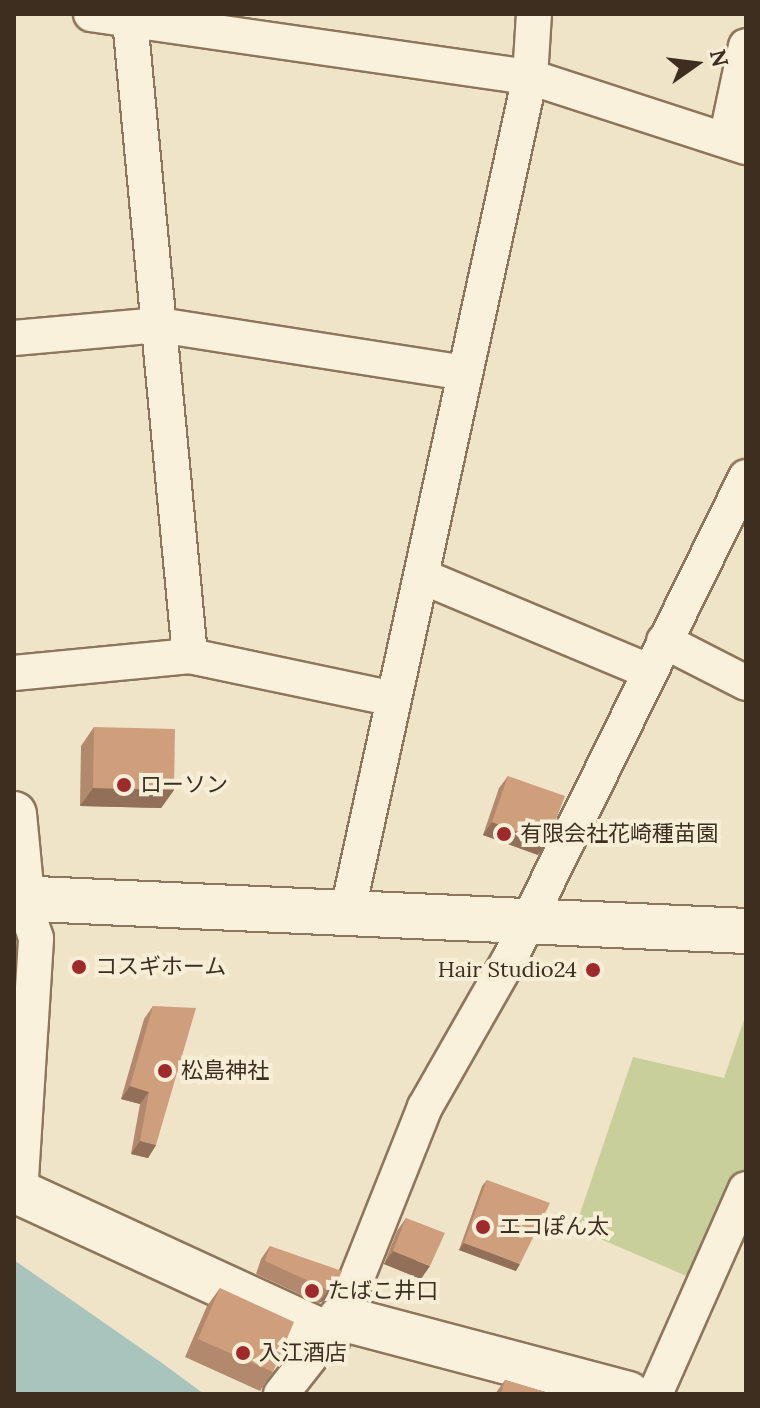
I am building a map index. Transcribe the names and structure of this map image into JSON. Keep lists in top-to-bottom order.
{
  "places": [
    "ローソン",
    "有限会社花崎種苗園",
    "コスギホーム",
    "Hair Studio24",
    "松島神社",
    "エコぽん太",
    "たばこ井口",
    "入江酒店"
  ],
  "north": "right"
}
